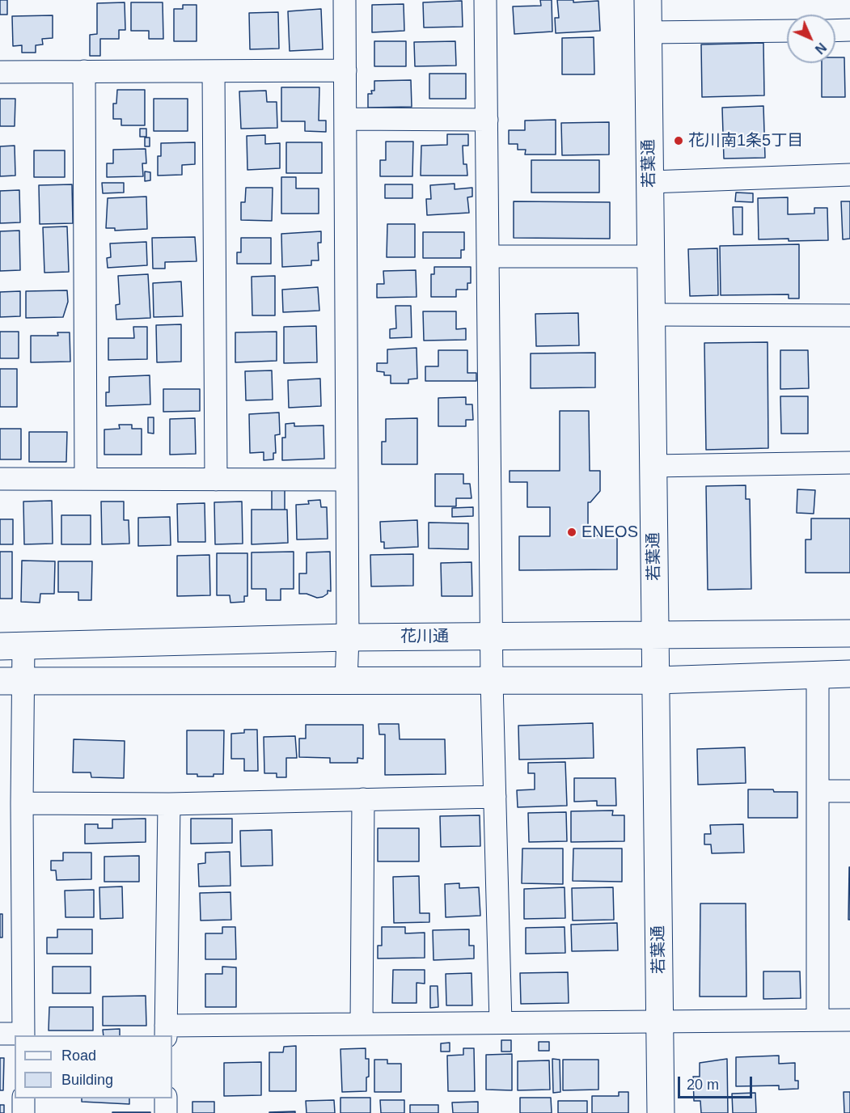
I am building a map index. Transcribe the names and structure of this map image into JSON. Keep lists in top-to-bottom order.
{
  "streets": {
    "street": ["若葉通", "花川通"]
  },
  "crossings": [
    ["若葉通", "花川通"]
  ],
  "places": ["花川南1条5丁目", "ENEOS"],
  "legend": ["Road", "Building"],
  "scale_bar": "20 m",
  "north": "bottom right"
}
